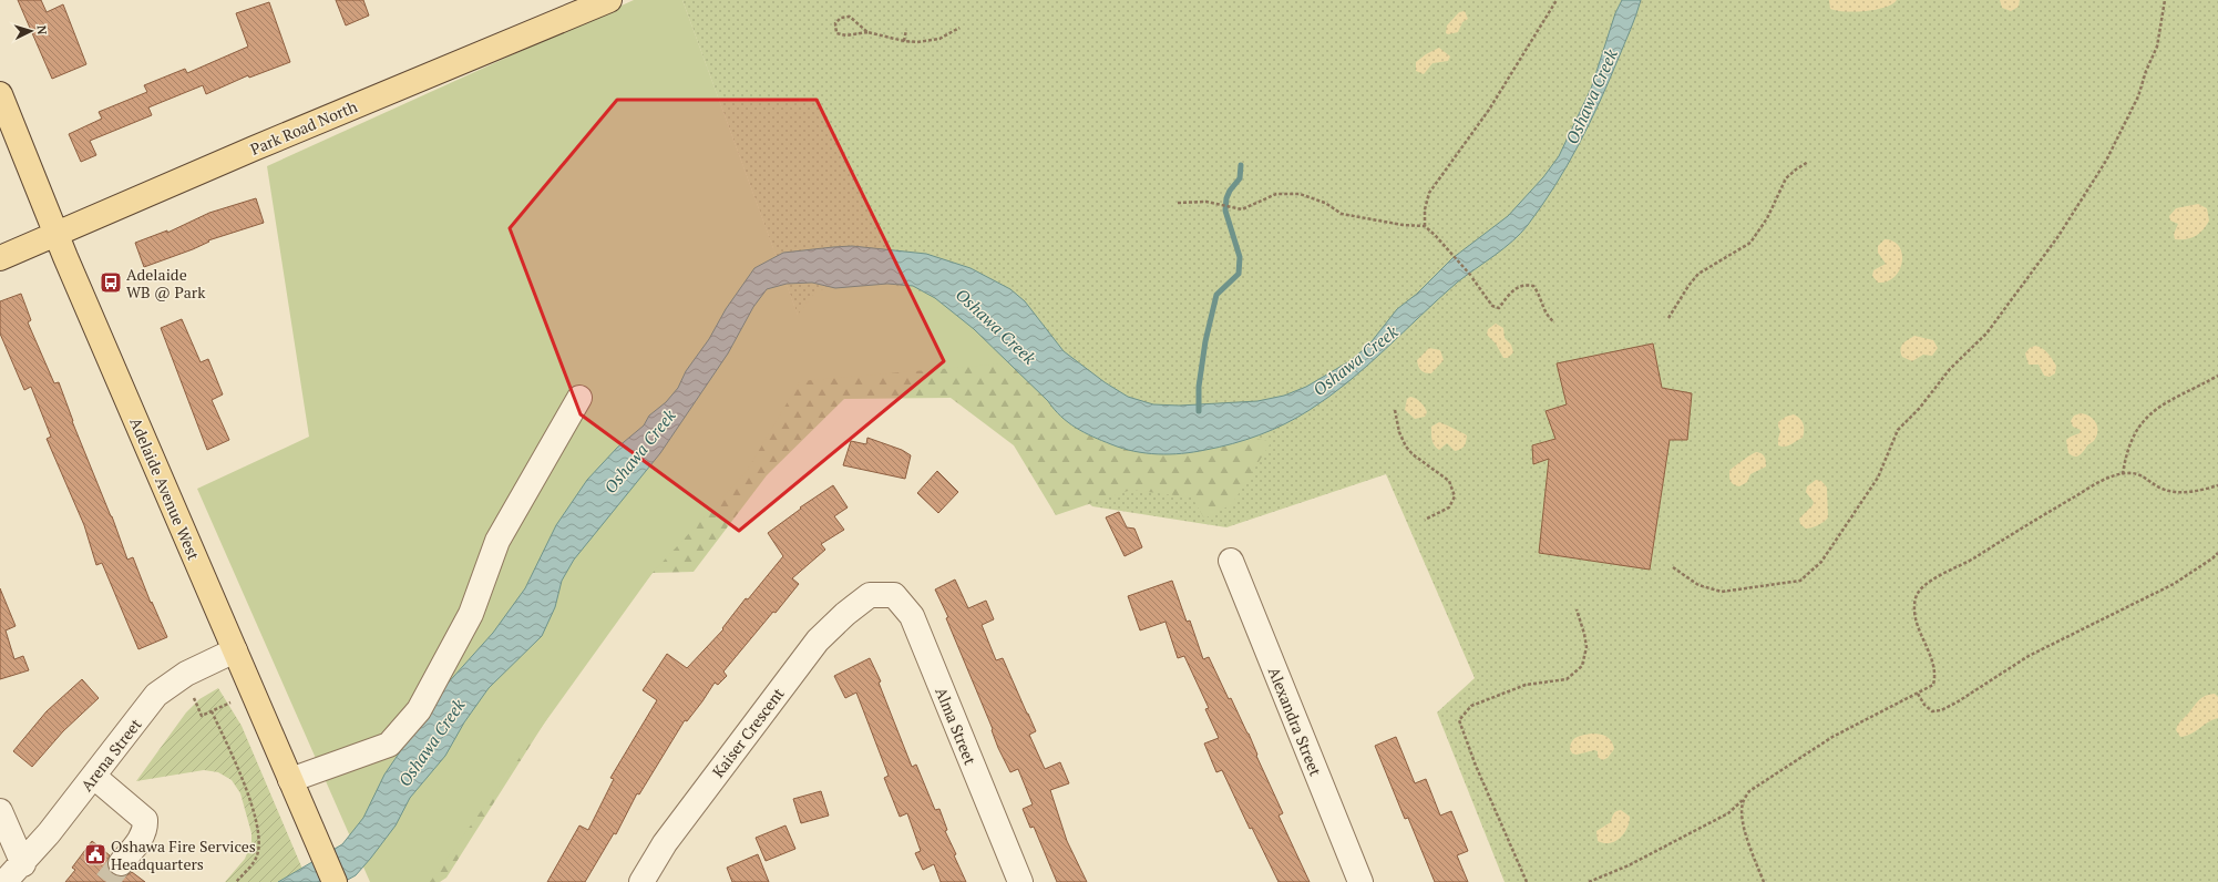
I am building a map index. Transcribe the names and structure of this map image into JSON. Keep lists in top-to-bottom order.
{
  "streets": {
    "main road": ["Park Road North", "Adelaide Avenue West"],
    "street": [
      "Alexandra Street",
      "Alma Street",
      "Kaiser Crescent",
      "Arena Street"
    ]
  },
  "crossings": [
    ["Park Road North", "Adelaide Avenue West"],
    ["Adelaide Avenue West", "Arena Street"],
    ["Alma Street", "Kaiser Crescent"]
  ],
  "water": ["Oshawa Creek"],
  "places": {
    "bus stop": ["Adelaide WB @ Park"],
    "public building": ["Oshawa Fire Services Headquarters"]
  },
  "north": "right"
}
